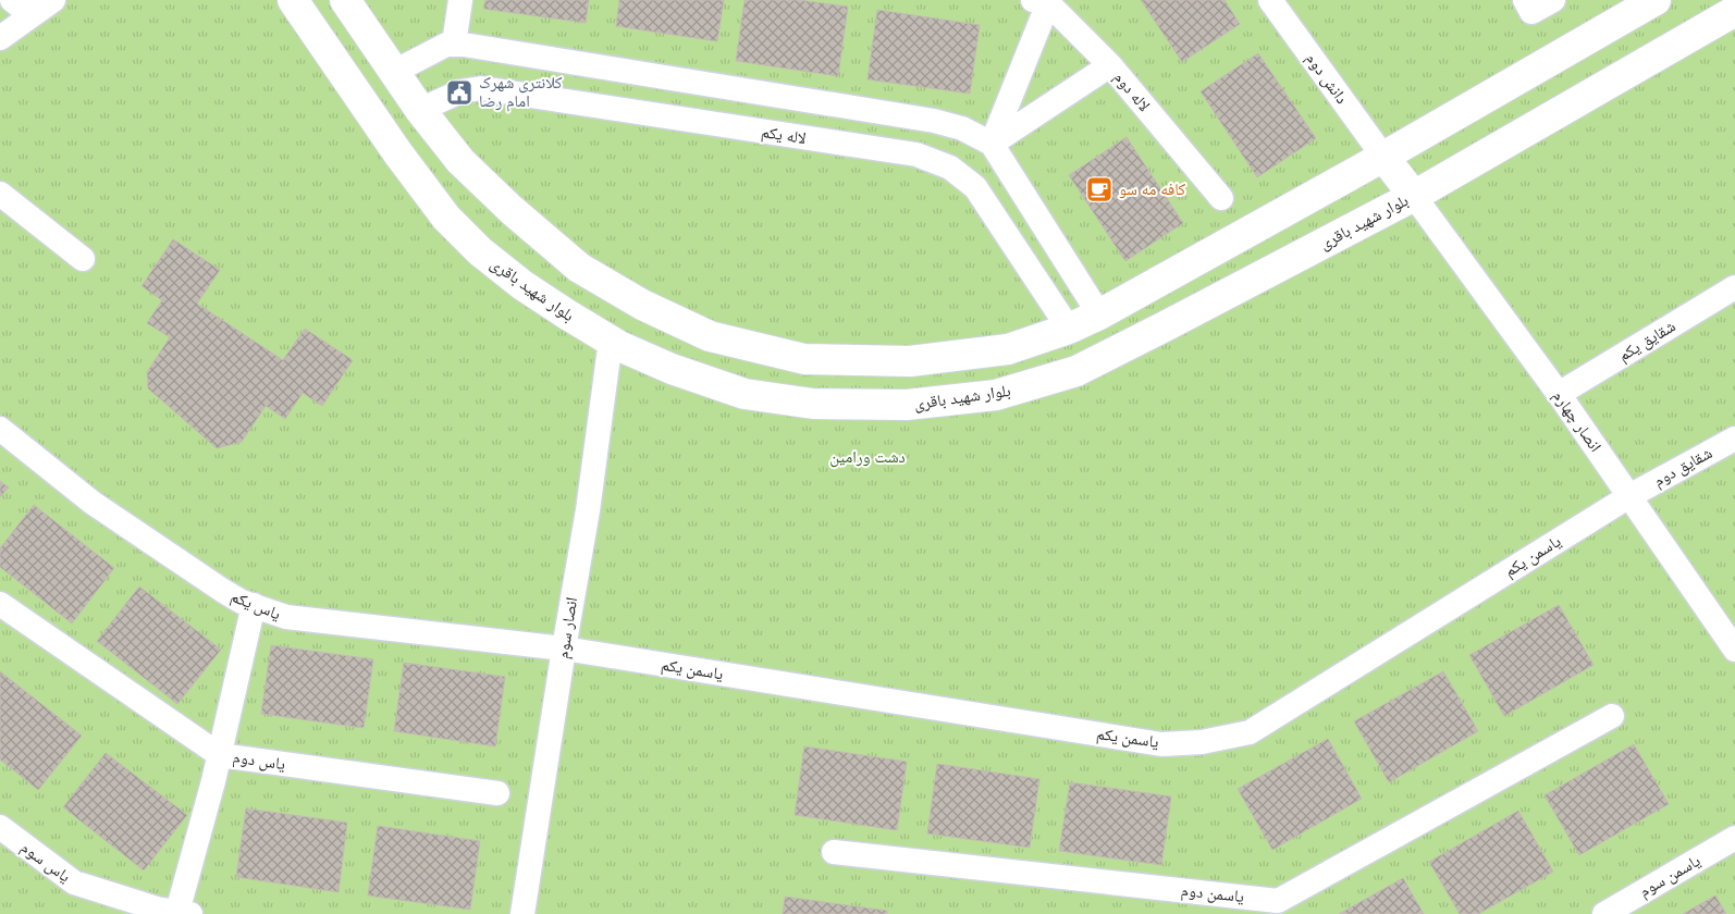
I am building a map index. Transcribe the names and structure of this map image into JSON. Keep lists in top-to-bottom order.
{
  "streets": {
    "street": [
      "دانش دوم",
      "لاله دوم",
      "لاله یکم",
      "بلوار شهید باقری",
      "شقایق یکم",
      "انصار چهارم",
      "شقایق دوم",
      "یاسمن یکم",
      "یاس یکم",
      "انصار سوم",
      "یاس دوم",
      "یاس سوم",
      "یاسمن سوم",
      "یاسمن دوم"
    ]
  },
  "crossings": [
    ["بلوار شهید باقری", "انصار چهارم"],
    ["بلوار شهید باقری", "انصار سوم"],
    ["شقایق یکم", "انصار چهارم"],
    ["انصار چهارم", "شقایق دوم"],
    ["انصار چهارم", "یاسمن یکم"],
    ["شقایق دوم", "یاسمن یکم"],
    ["یاسمن یکم", "یاس یکم"],
    ["یاسمن یکم", "انصار سوم"],
    ["یاس یکم", "انصار سوم"]
  ],
  "parks": ["دشت ورامین"],
  "places": {
    "public building": ["کلانتری شهرک امام رضا"],
    "cafe": ["کافه مه سو"]
  }
}
